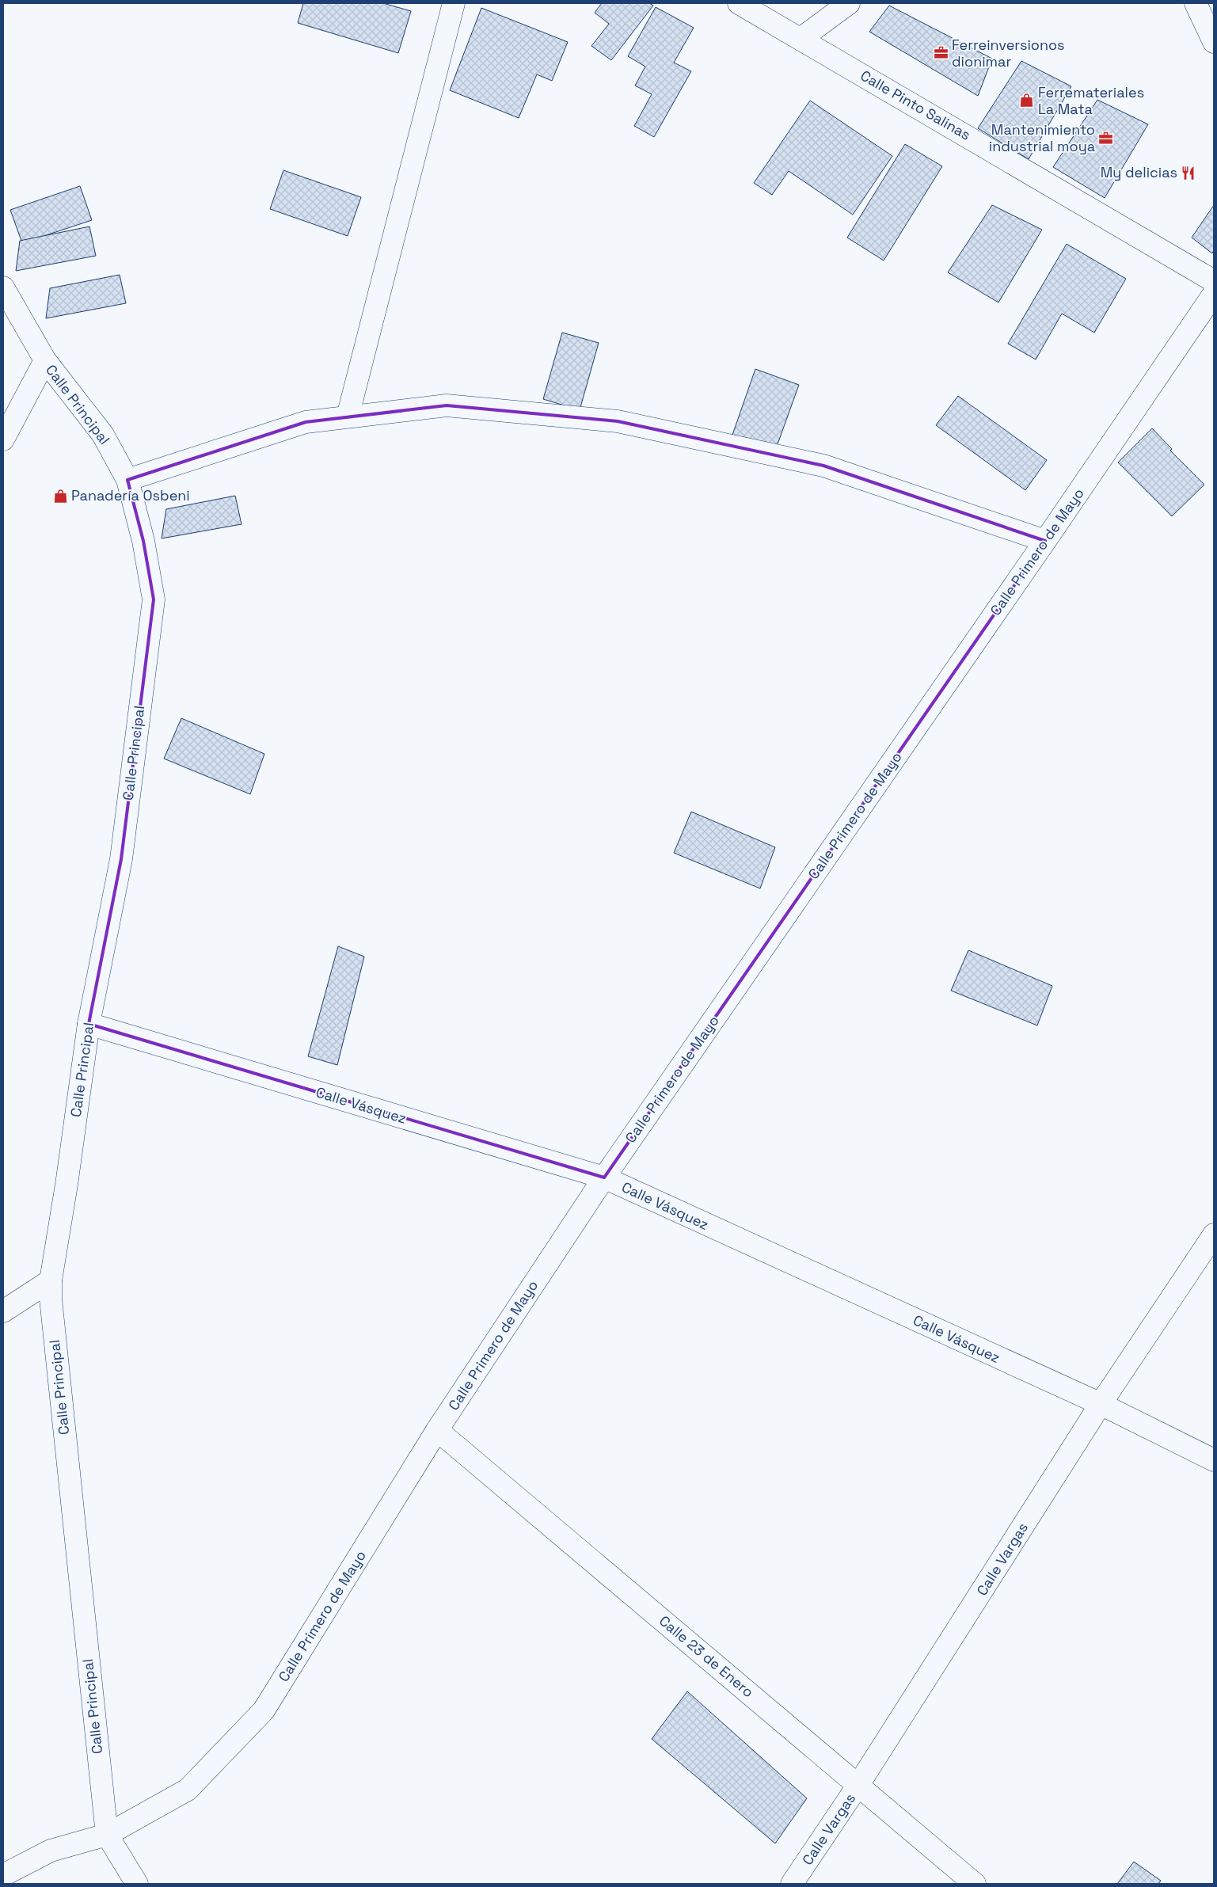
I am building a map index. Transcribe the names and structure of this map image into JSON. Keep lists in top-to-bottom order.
{
  "streets": {
    "street": [
      "Calle Pinto Salinas",
      "Calle Principal",
      "Calle Primero de Mayo",
      "Calle Vásquez",
      "Calle Vargas",
      "Calle 23 de Enero"
    ]
  },
  "crossings": [
    ["Calle Principal", "Calle Primero de Mayo"],
    ["Calle Principal", "Calle Vásquez"],
    ["Calle Primero de Mayo", "Calle Vásquez"],
    ["Calle Primero de Mayo", "Calle 23 de Enero"],
    ["Calle Vásquez", "Calle Vargas"],
    ["Calle Vargas", "Calle 23 de Enero"]
  ],
  "places": {
    "office": ["Ferreinversionos dionimar", "Mantenimiento industrial moya"],
    "shop": ["Ferremateriales La Mata", "Panadería Osbeni"],
    "restaurant": ["My delicias"]
  }
}
